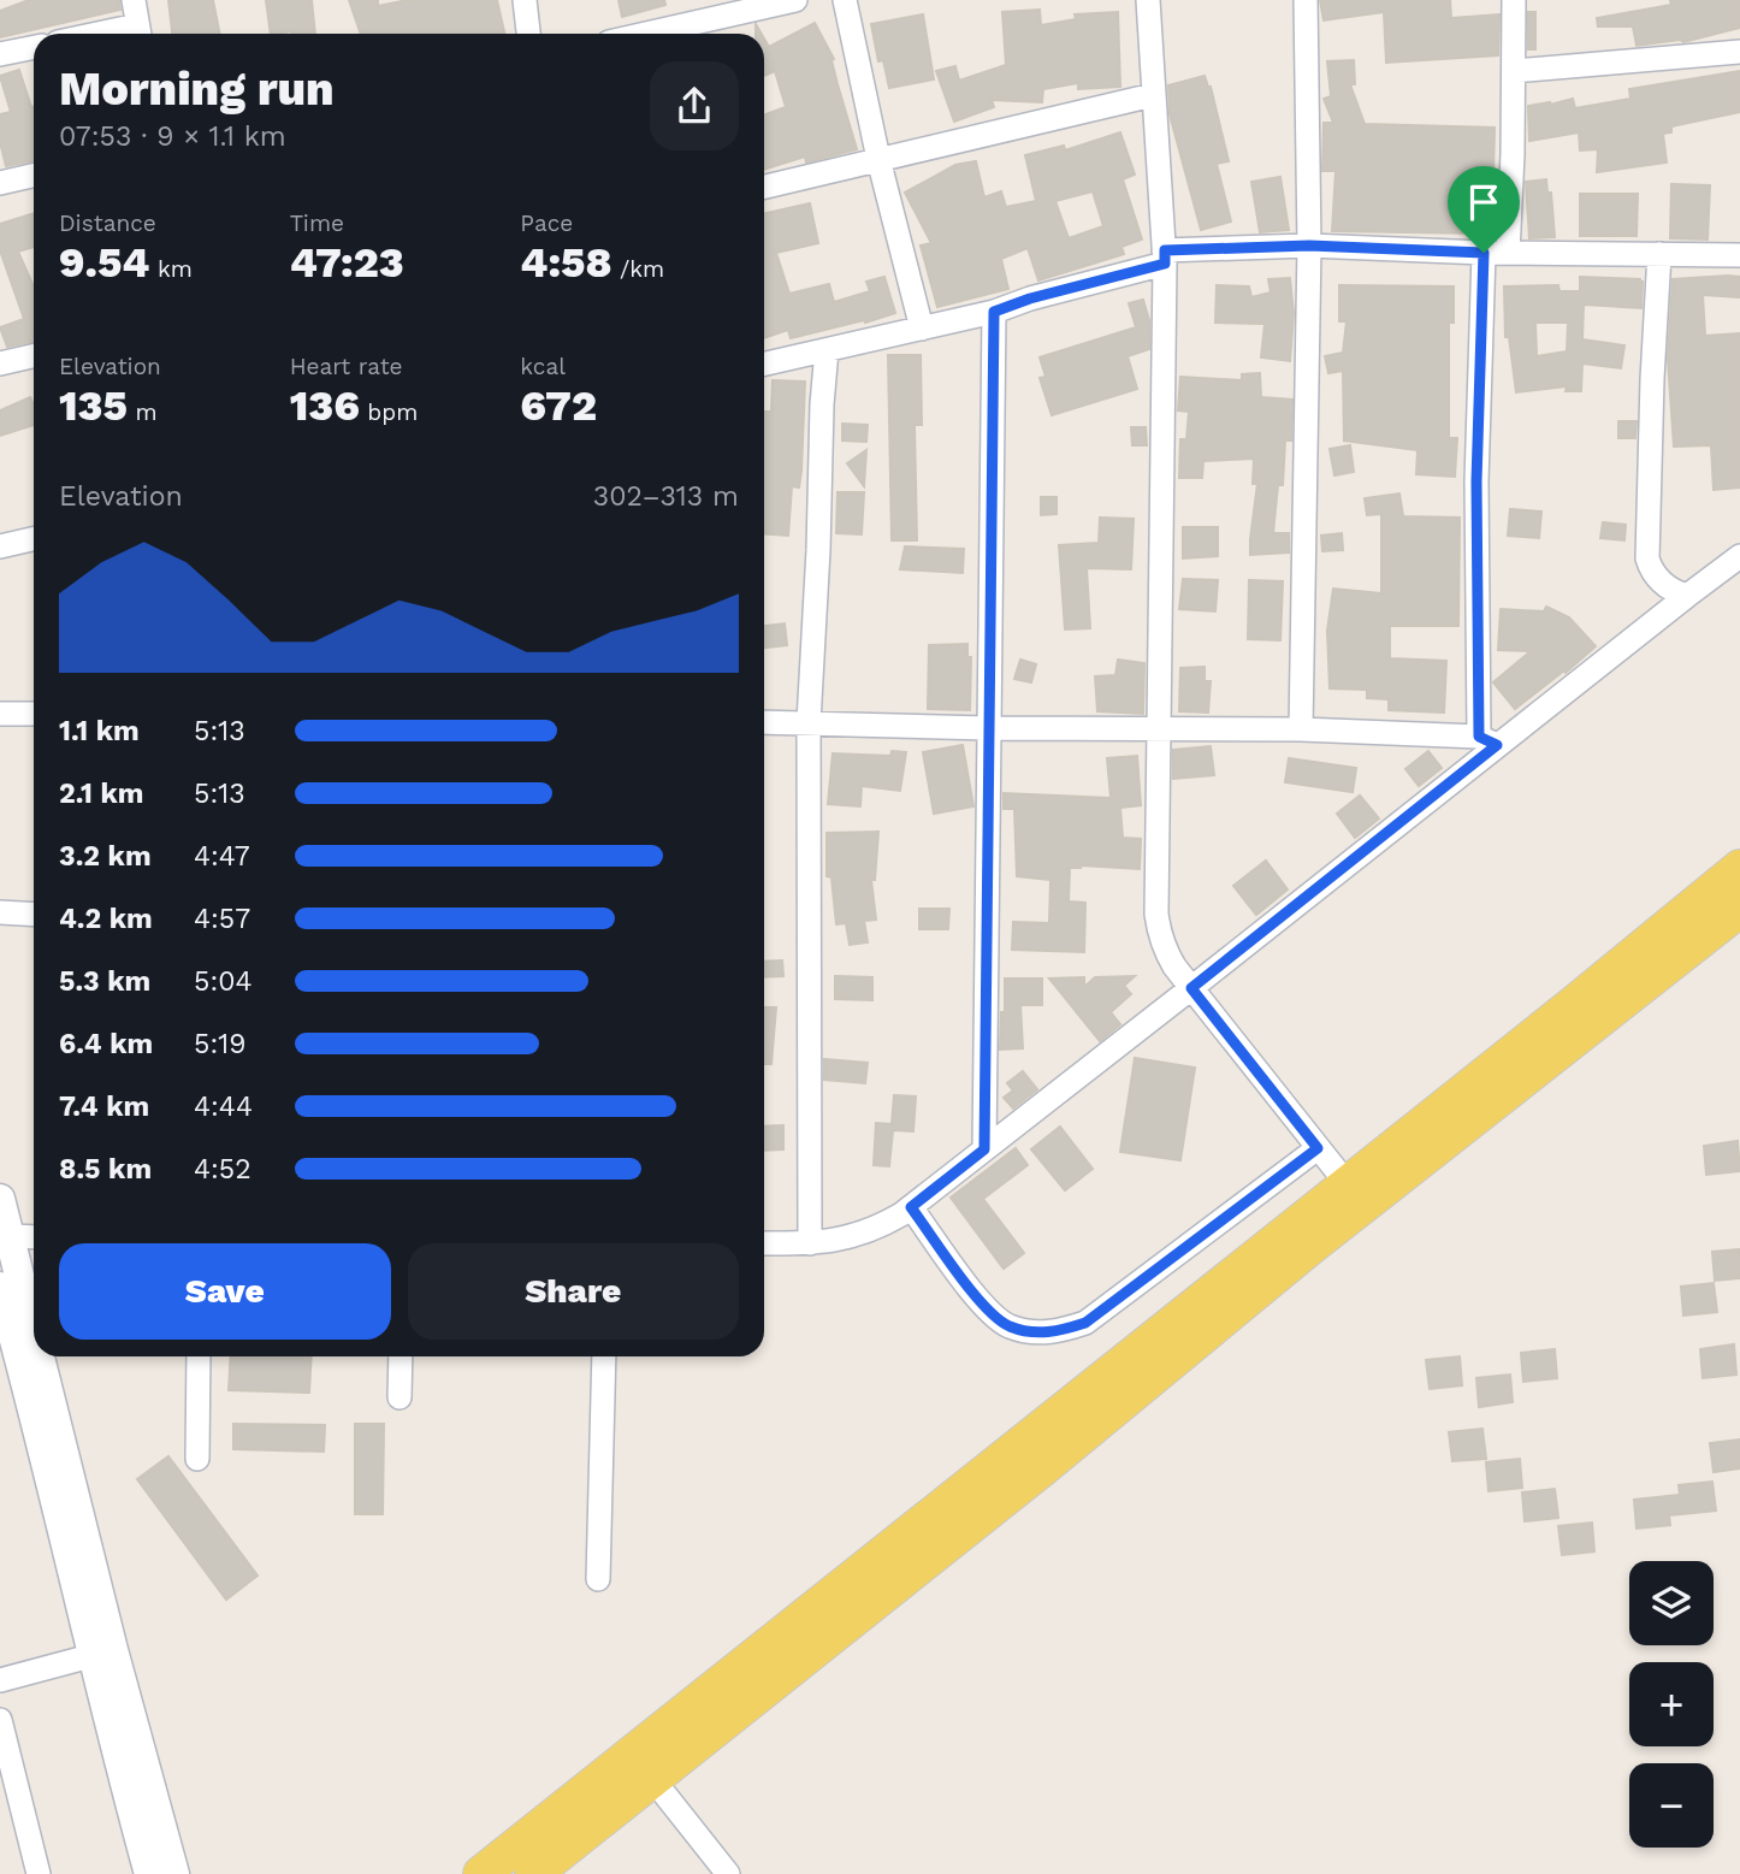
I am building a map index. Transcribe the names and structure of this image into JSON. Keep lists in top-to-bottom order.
{
  "page": {
    "heading": ["Morning run", "07:53 · 9 × 1.1 km"],
    "stats": [
      ["Distance", "9.54 km"],
      ["Time", "47:23"],
      ["Pace", "4:58 /km"],
      ["Elevation", "135 m"],
      ["Heart rate", "136 bpm"],
      ["kcal", "672"]
    ],
    "chart": ["Elevation", "302–313 m"],
    "list": [
      {
        "name": "1.1 km",
        "note": "5:13"
      },
      {
        "name": "2.1 km",
        "note": "5:13"
      },
      {
        "name": "3.2 km",
        "note": "4:47"
      },
      {
        "name": "4.2 km",
        "note": "4:57"
      },
      {
        "name": "5.3 km",
        "note": "5:04"
      },
      {
        "name": "6.4 km",
        "note": "5:19"
      },
      {
        "name": "7.4 km",
        "note": "4:44"
      },
      {
        "name": "8.5 km",
        "note": "4:52"
      }
    ],
    "buttons": ["Save", "Share"],
    "map_buttons": ["+", "−"]
  }
}
